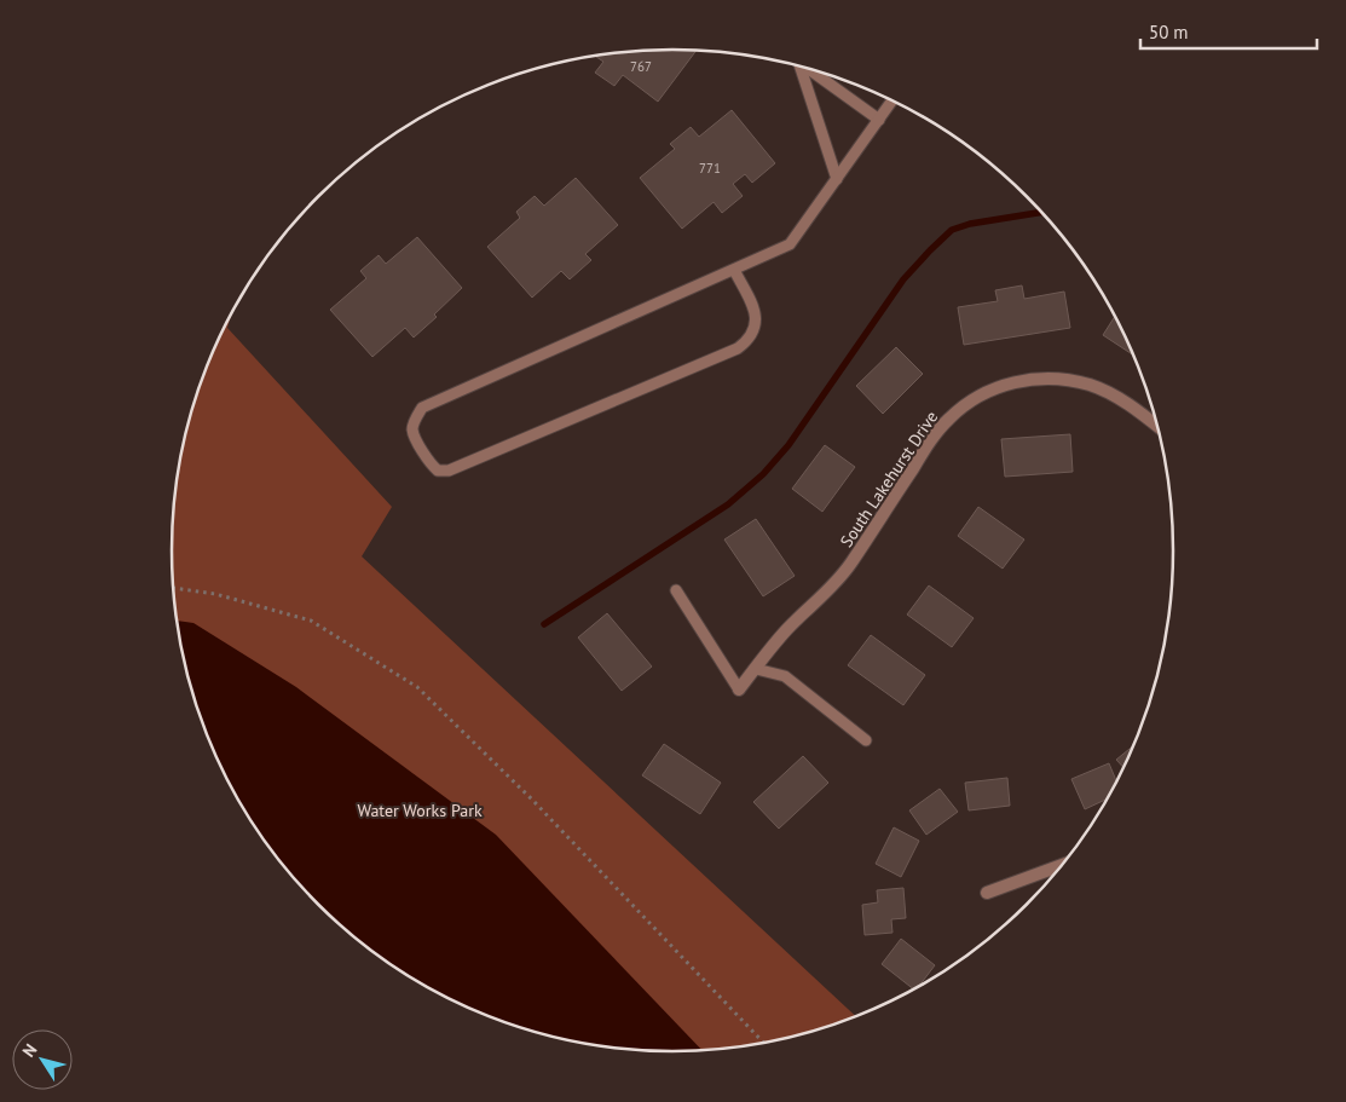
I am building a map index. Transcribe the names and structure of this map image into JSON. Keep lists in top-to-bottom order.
{
  "streets": {
    "street": ["South Lakehurst Drive"]
  },
  "parks": ["Water Works Park"],
  "house_numbers": ["767", "771"],
  "scale_bar": "50 m",
  "north": "top left"
}
